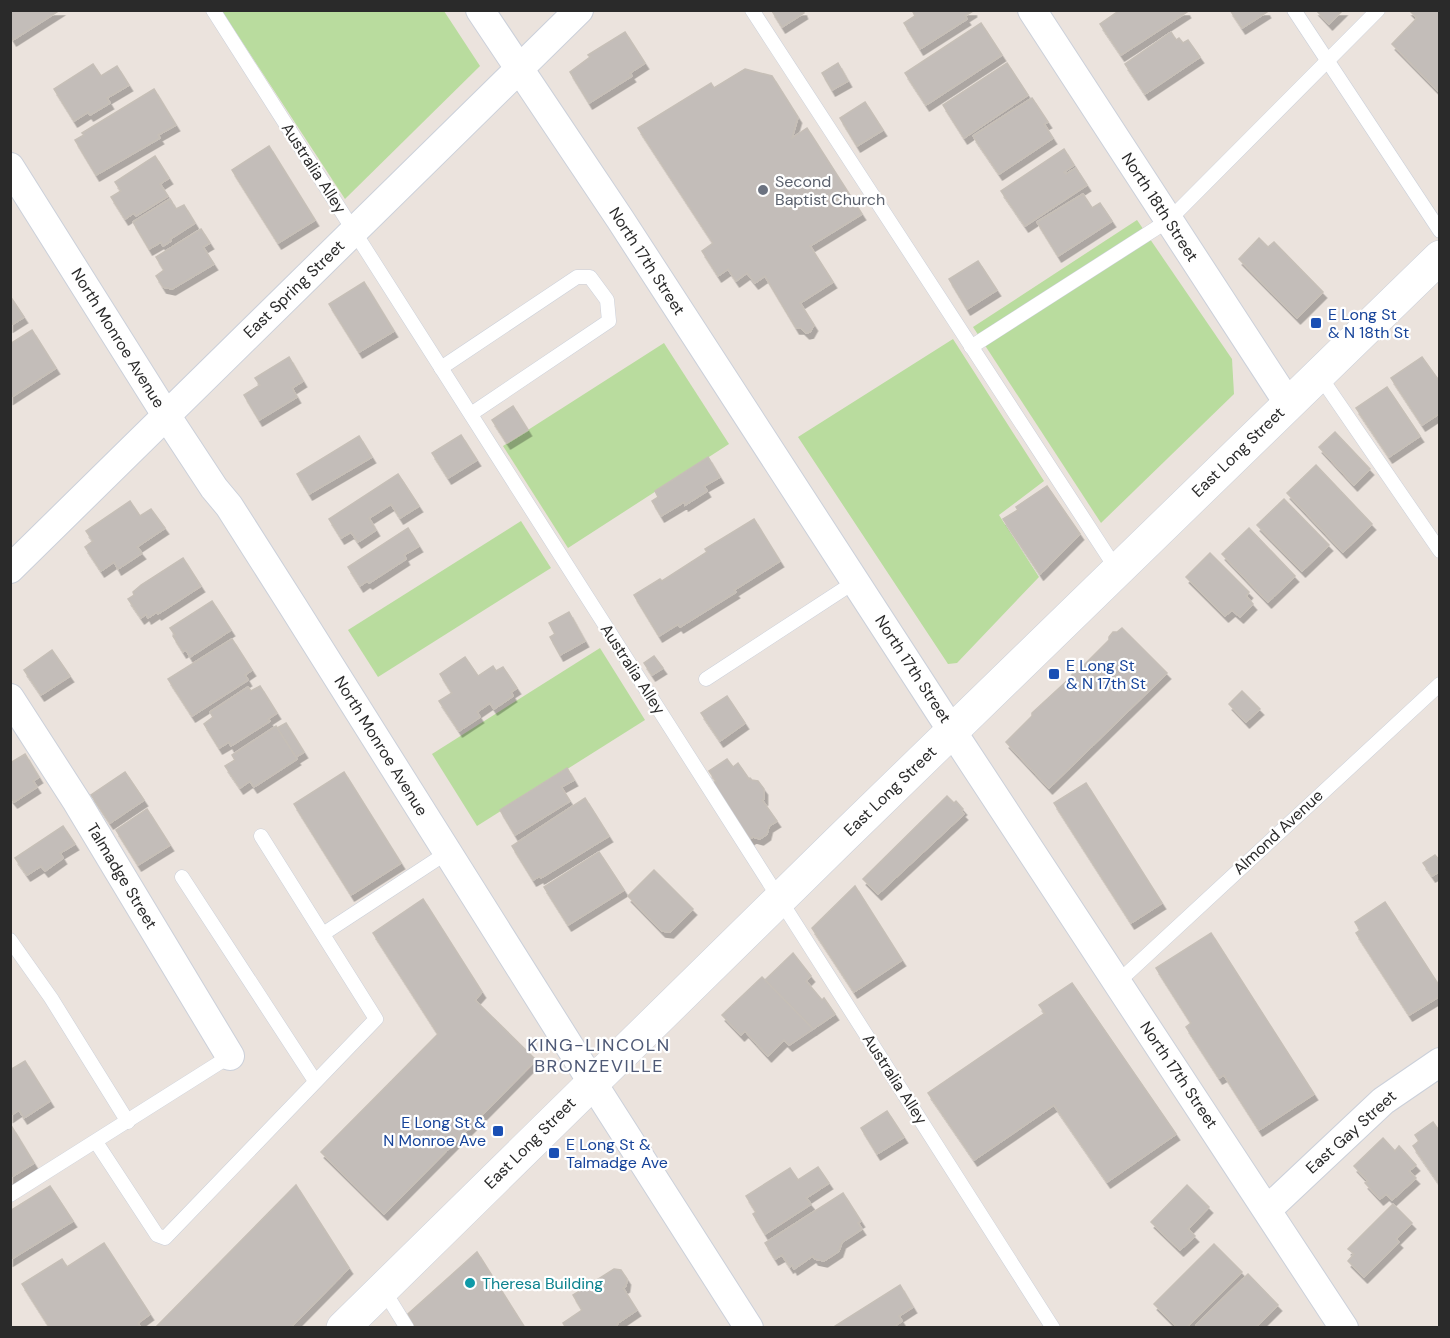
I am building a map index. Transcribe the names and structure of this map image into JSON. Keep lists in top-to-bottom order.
{
  "streets": {
    "street": [
      "North 18th Street",
      "North 17th Street",
      "East Spring Street",
      "North Monroe Avenue",
      "East Long Street",
      "Talmadge Street",
      "East Gay Street"
    ],
    "lane": ["Australia Alley", "Almond Avenue"]
  },
  "crossings": [
    ["Australia Alley", "East Spring Street"],
    ["Australia Alley", "East Long Street"],
    ["North 18th Street", "East Long Street"],
    ["North 17th Street", "East Spring Street"],
    ["North 17th Street", "East Long Street"],
    ["North 17th Street", "Almond Avenue"],
    ["North 17th Street", "East Gay Street"],
    ["East Spring Street", "North Monroe Avenue"],
    ["North Monroe Avenue", "East Long Street"]
  ],
  "districts": ["KING-LINCOLN BRONZEVILLE"],
  "places": {
    "other": ["Second Baptist Church", "Theresa Building"],
    "transit": [
      "E Long St & N 18th St",
      "E Long St & N 17th St",
      "E Long St & N Monroe Ave",
      "E Long St & Talmadge Ave"
    ]
  }
}
